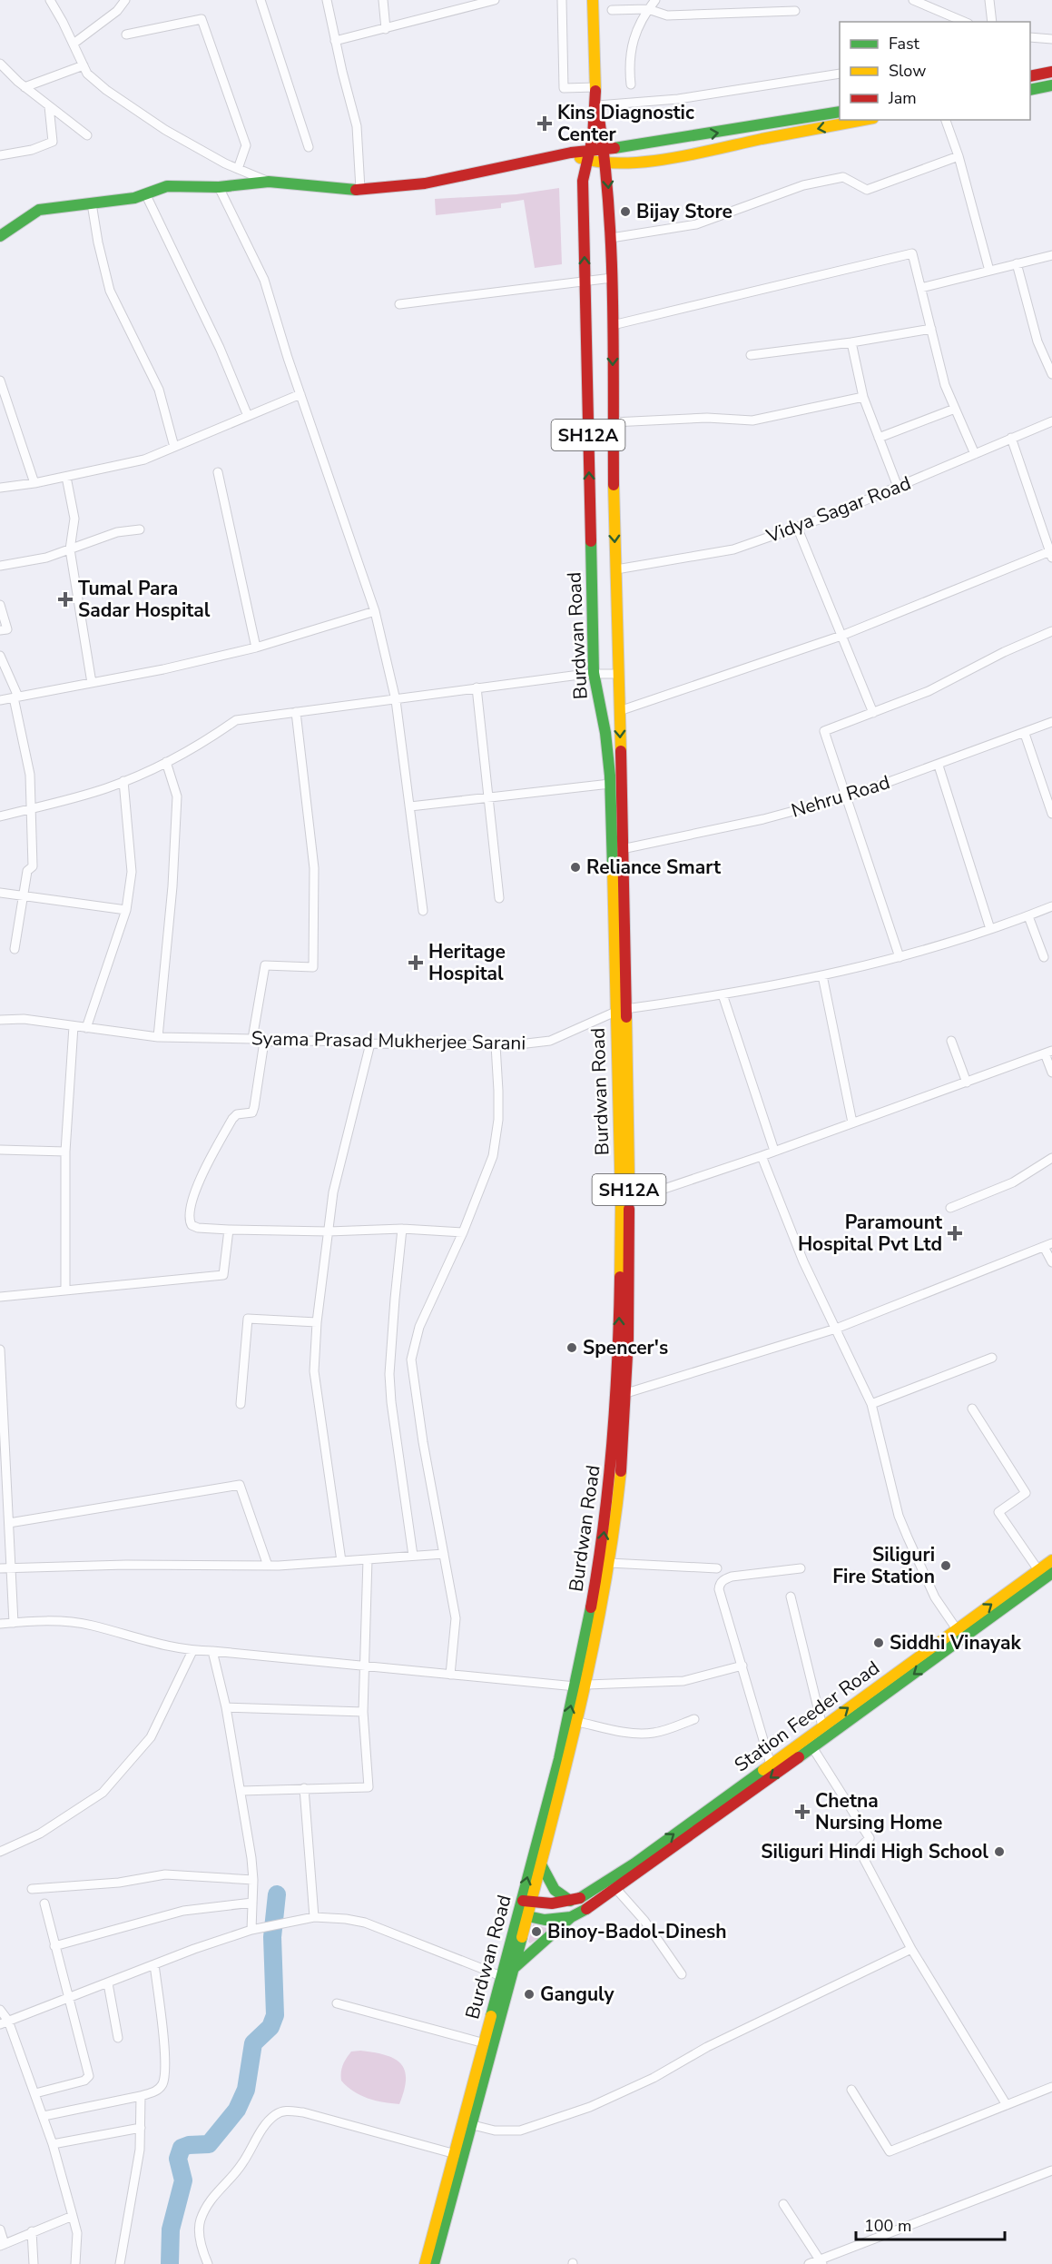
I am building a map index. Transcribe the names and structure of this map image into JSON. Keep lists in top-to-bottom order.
{
  "streets": {
    "main road": ["SH12A", "Burdwan Road", "Station Feeder Road"],
    "street": ["Vidya Sagar Road", "Nehru Road", "Syama Prasad Mukherjee Sarani"]
  },
  "crossings": [
    ["Vidya Sagar Road", "Burdwan Road"],
    ["Burdwan Road", "Nehru Road"],
    ["Burdwan Road", "Syama Prasad Mukherjee Sarani"]
  ],
  "places": {
    "health": [
      "Kins Diagnostic Center",
      "Tumal Para Sadar Hospital",
      "Heritage Hospital",
      "Paramount Hospital Pvt Ltd",
      "Chetna Nursing Home"
    ],
    "other": [
      "Bijay Store",
      "Reliance Smart",
      "Spencer's",
      "Siliguri Fire Station",
      "Siddhi Vinayak",
      "Siliguri Hindi High School",
      "Binoy-Badol-Dinesh",
      "Ganguly"
    ]
  },
  "legend": ["Fast", "Slow", "Jam"],
  "scale_bar": "100 m"
}
